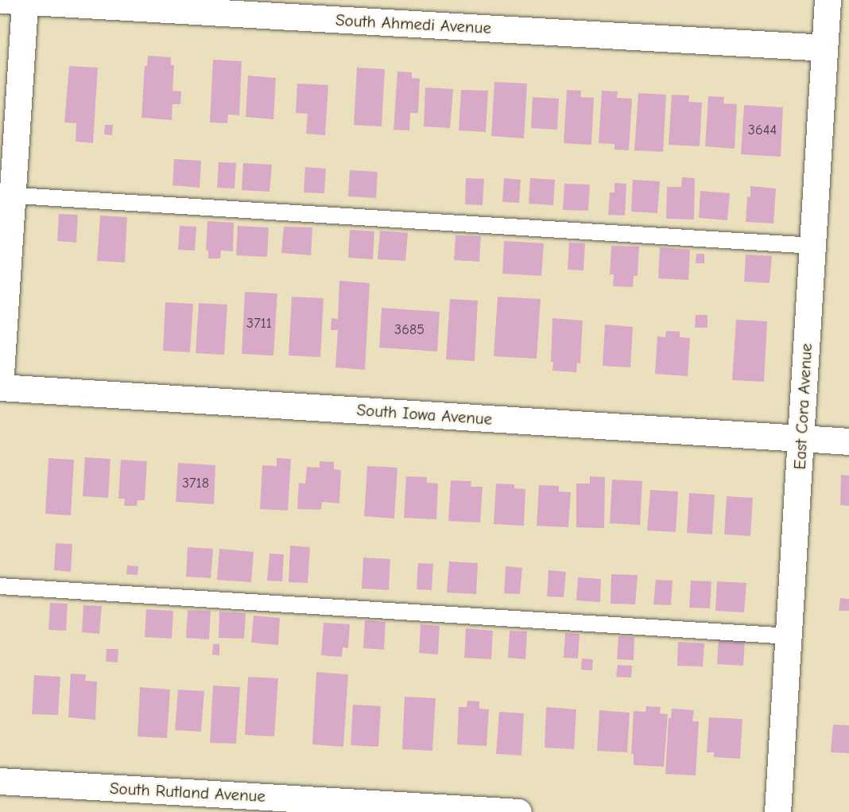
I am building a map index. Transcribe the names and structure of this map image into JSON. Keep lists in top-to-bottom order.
{
  "streets": {
    "street": [
      "South Ahmedi Avenue",
      "East Cora Avenue",
      "South Iowa Avenue",
      "South Rutland Avenue"
    ]
  },
  "crossings": [
    ["South Ahmedi Avenue", "East Cora Avenue"],
    ["East Cora Avenue", "South Iowa Avenue"]
  ],
  "house_numbers": [
    "3644",
    "3711",
    "3685",
    "3718"
  ]
}
